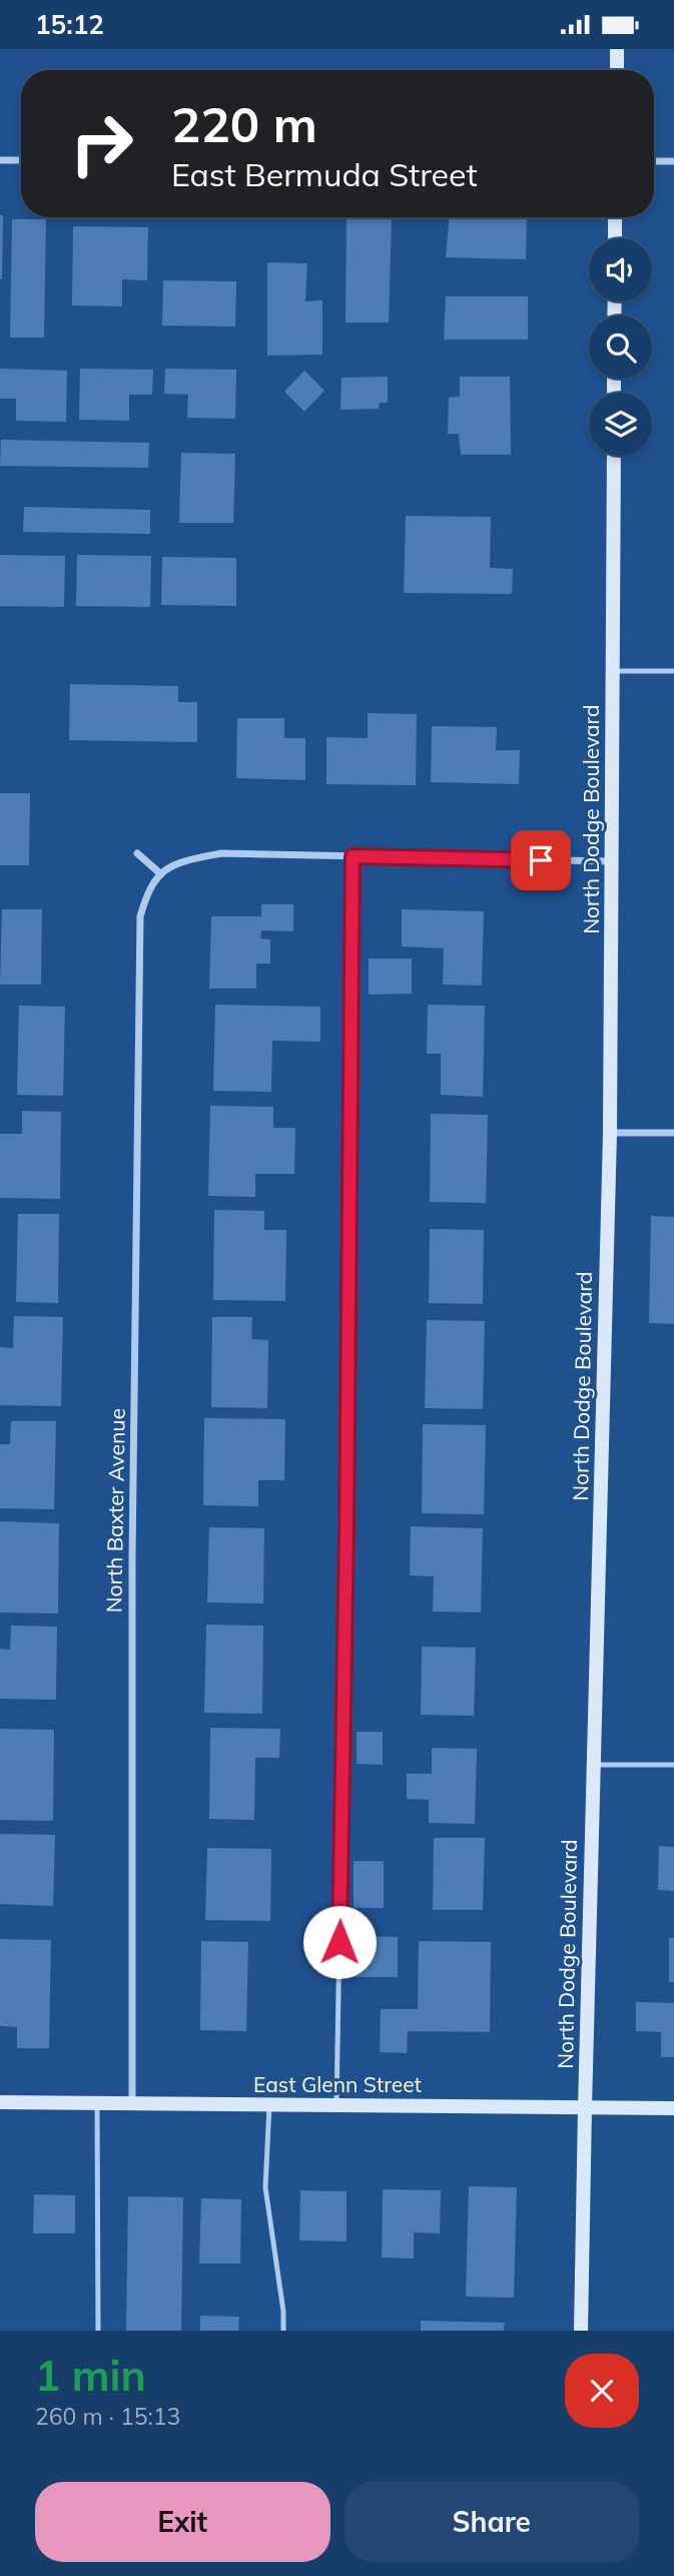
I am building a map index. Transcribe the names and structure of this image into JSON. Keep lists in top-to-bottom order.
{
  "streets": {
    "street": ["North Dodge Boulevard", "North Baxter Avenue", "East Glenn Street"]
  },
  "crossings": [
    ["North Dodge Boulevard", "East Glenn Street"],
    ["North Baxter Avenue", "East Glenn Street"]
  ],
  "page": {
    "status": "15:12",
    "turn": ["220 m", "East Bermuda Street"],
    "heading": ["1 min", "260 m · 15:13"],
    "buttons": ["Exit", "Share"]
  }
}
